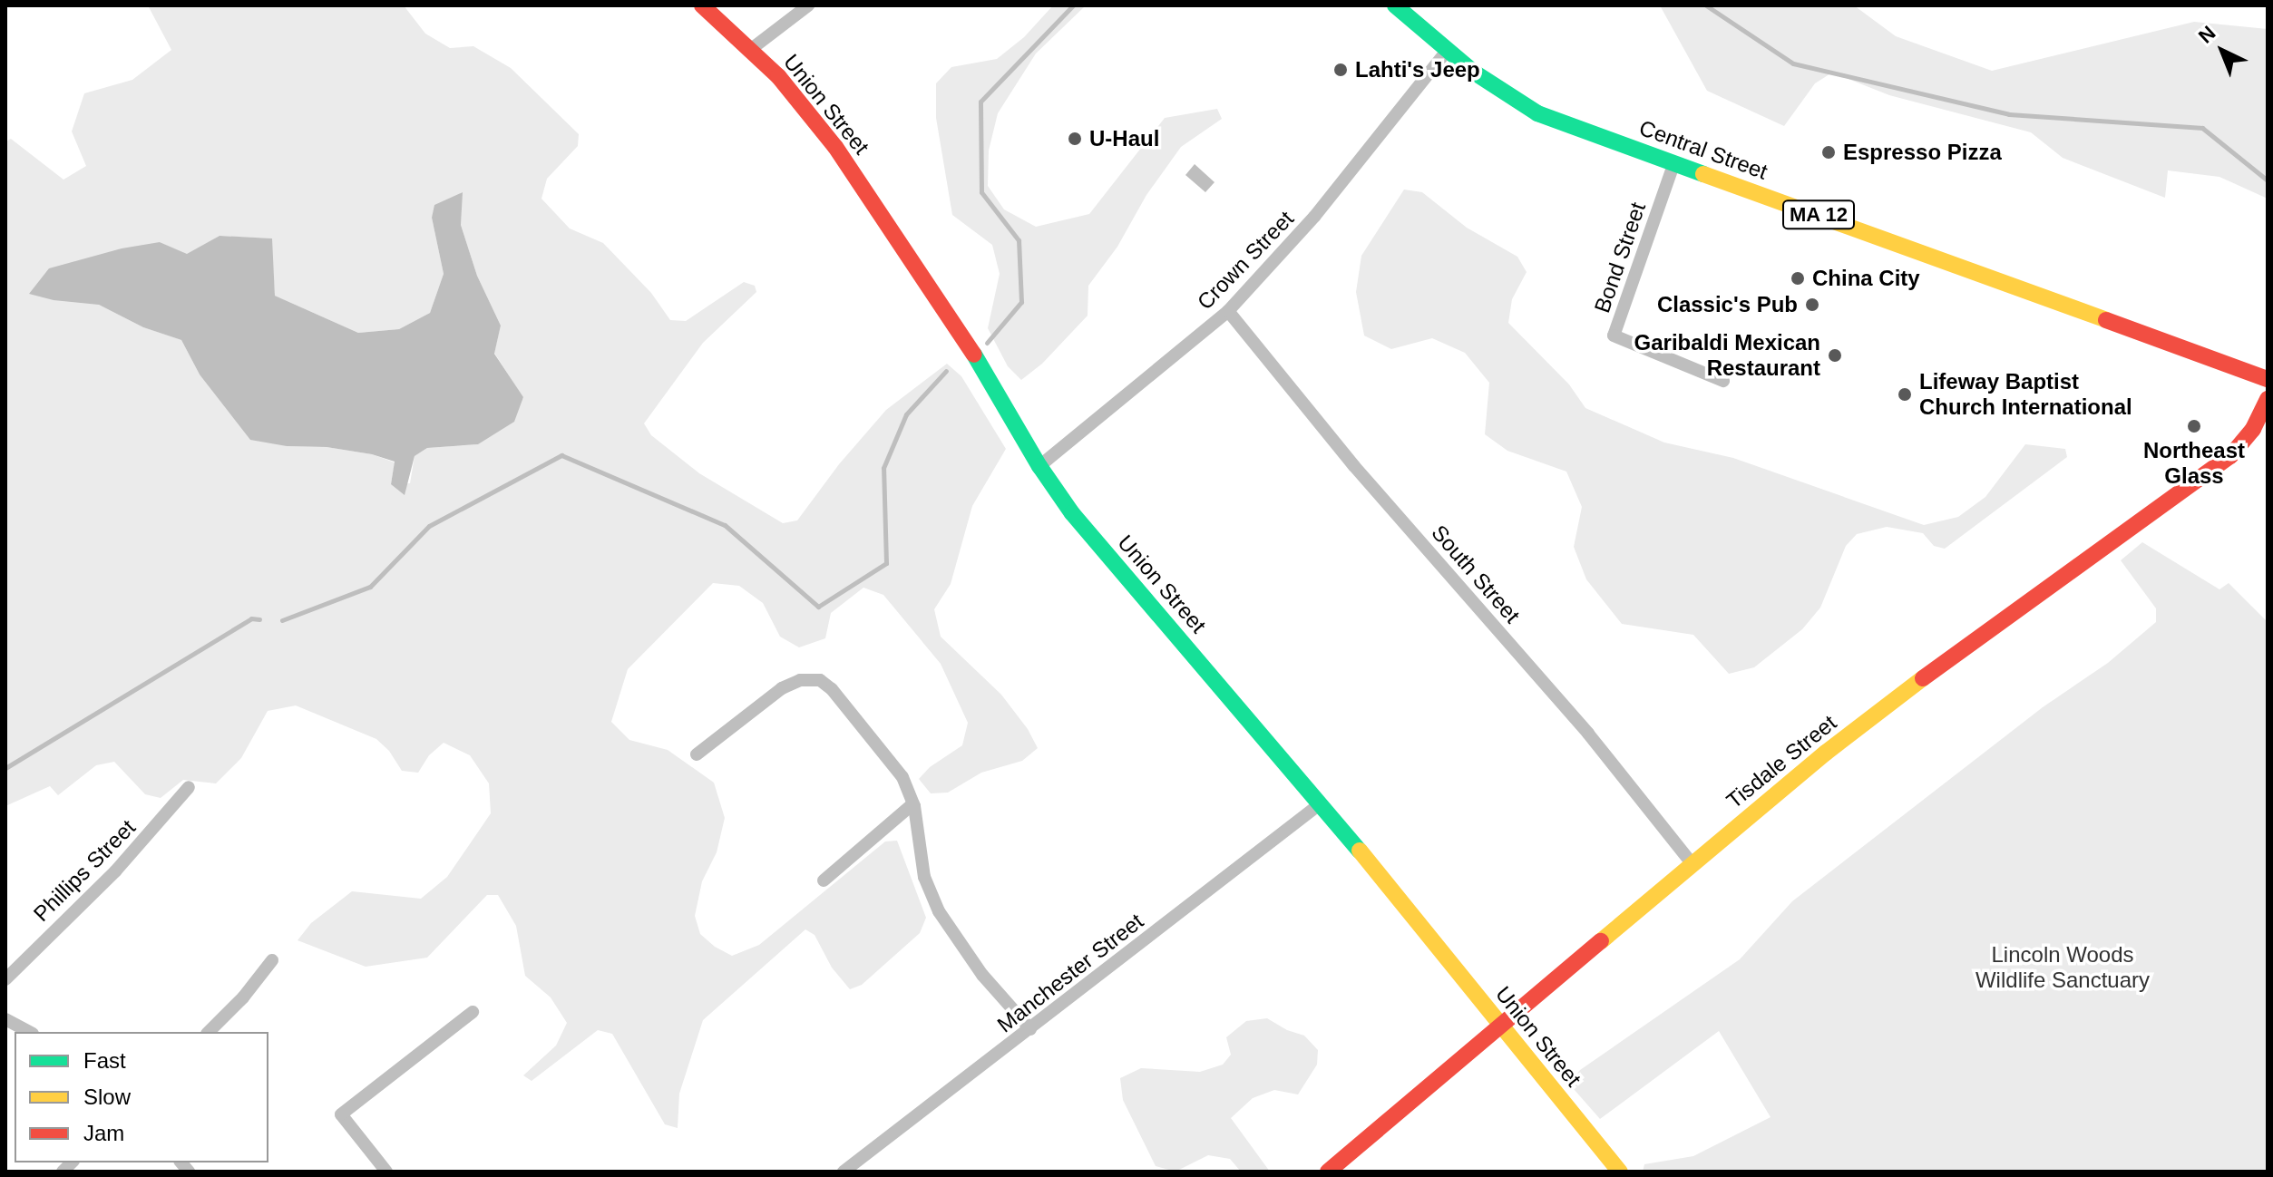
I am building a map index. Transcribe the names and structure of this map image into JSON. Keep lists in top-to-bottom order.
{
  "streets": {
    "main road": [
      "Union Street",
      "Central Street",
      "MA 12",
      "Tisdale Street"
    ],
    "street": [
      "Bond Street",
      "Crown Street",
      "South Street",
      "Phillips Street",
      "Manchester Street"
    ]
  },
  "crossings": [
    ["Union Street", "Crown Street"],
    ["Union Street", "Tisdale Street"],
    ["Union Street", "Manchester Street"],
    ["Central Street", "Bond Street"],
    ["Central Street", "Crown Street"],
    ["Crown Street", "South Street"],
    ["South Street", "Tisdale Street"]
  ],
  "parks": ["Lincoln Woods Wildlife Sanctuary"],
  "places": [
    "Lahti's Jeep",
    "U-Haul",
    "Espresso Pizza",
    "China City",
    "Classic's Pub",
    "Garibaldi Mexican Restaurant",
    "Lifeway Baptist Church International",
    "Northeast Glass"
  ],
  "legend": ["Fast", "Slow", "Jam"],
  "north": "top left"
}
